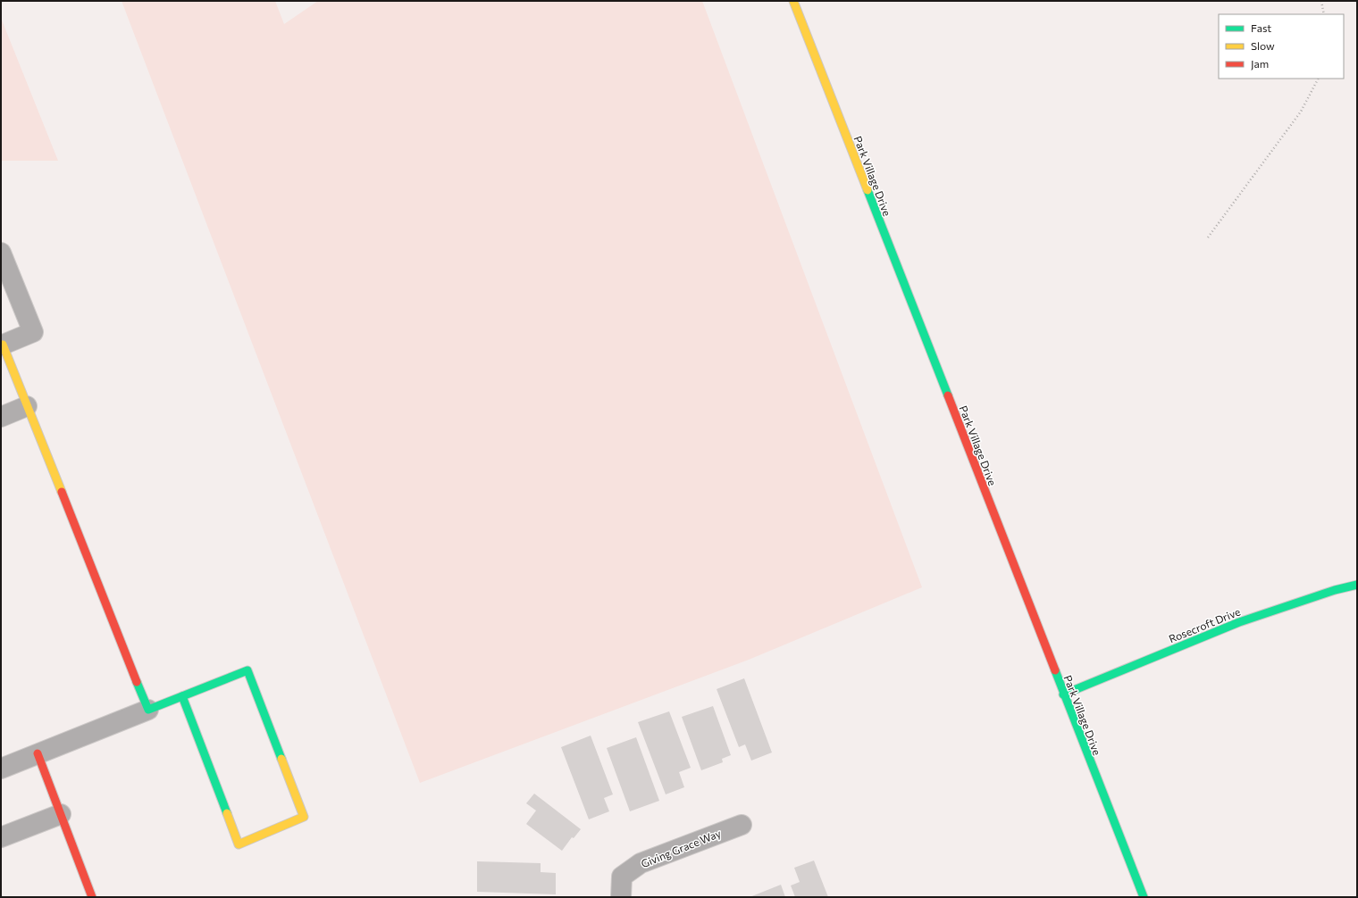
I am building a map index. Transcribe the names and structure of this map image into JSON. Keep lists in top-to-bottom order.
{
  "streets": {
    "street": ["Park Village Drive", "Rosecroft Drive", "Giving Grace Way"]
  },
  "crossings": [
    ["Park Village Drive", "Rosecroft Drive"]
  ],
  "legend": ["Fast", "Slow", "Jam"]
}
